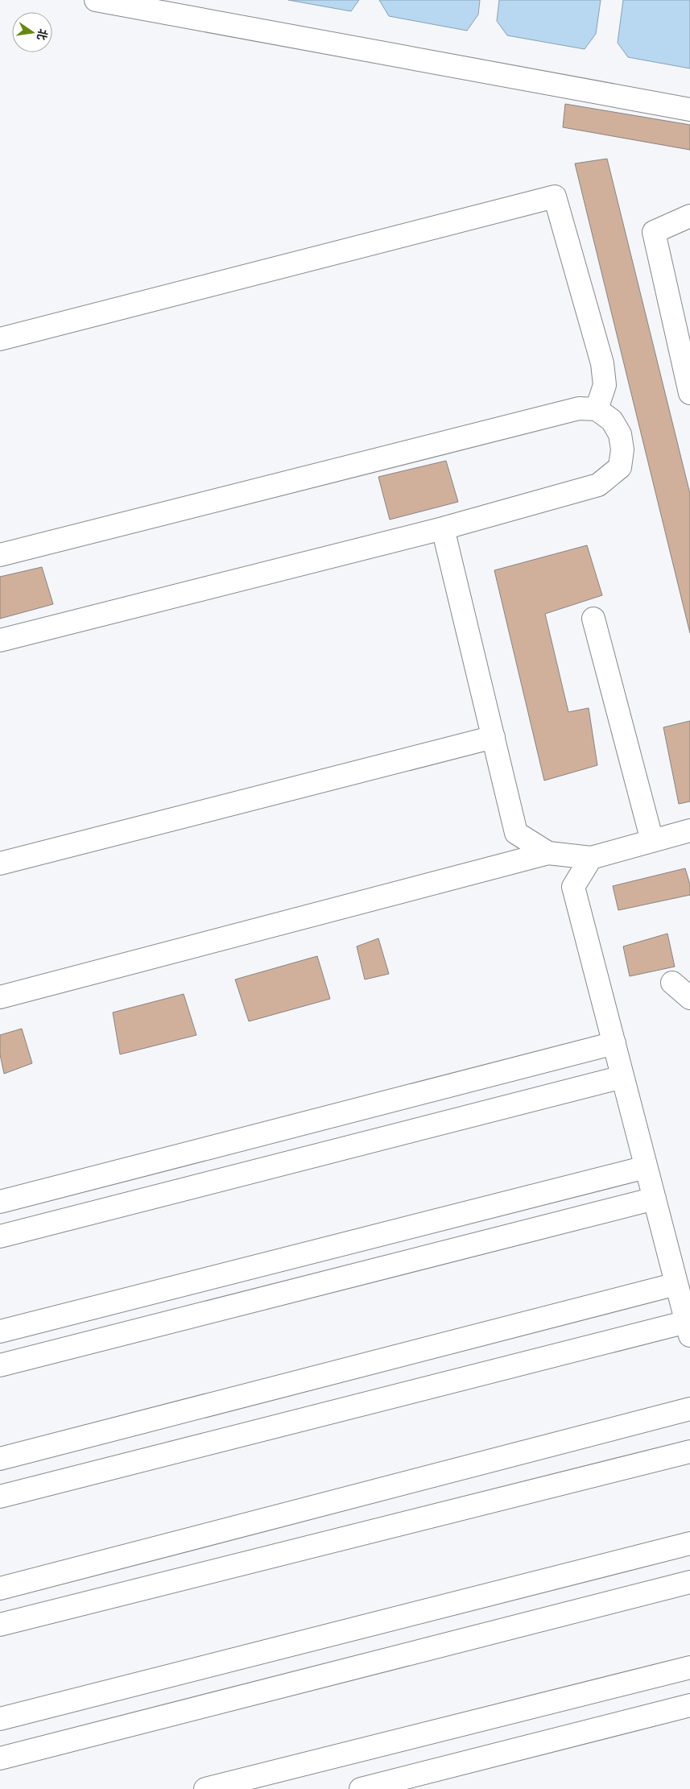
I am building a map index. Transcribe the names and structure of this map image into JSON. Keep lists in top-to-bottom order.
{
  "north": "right"
}
